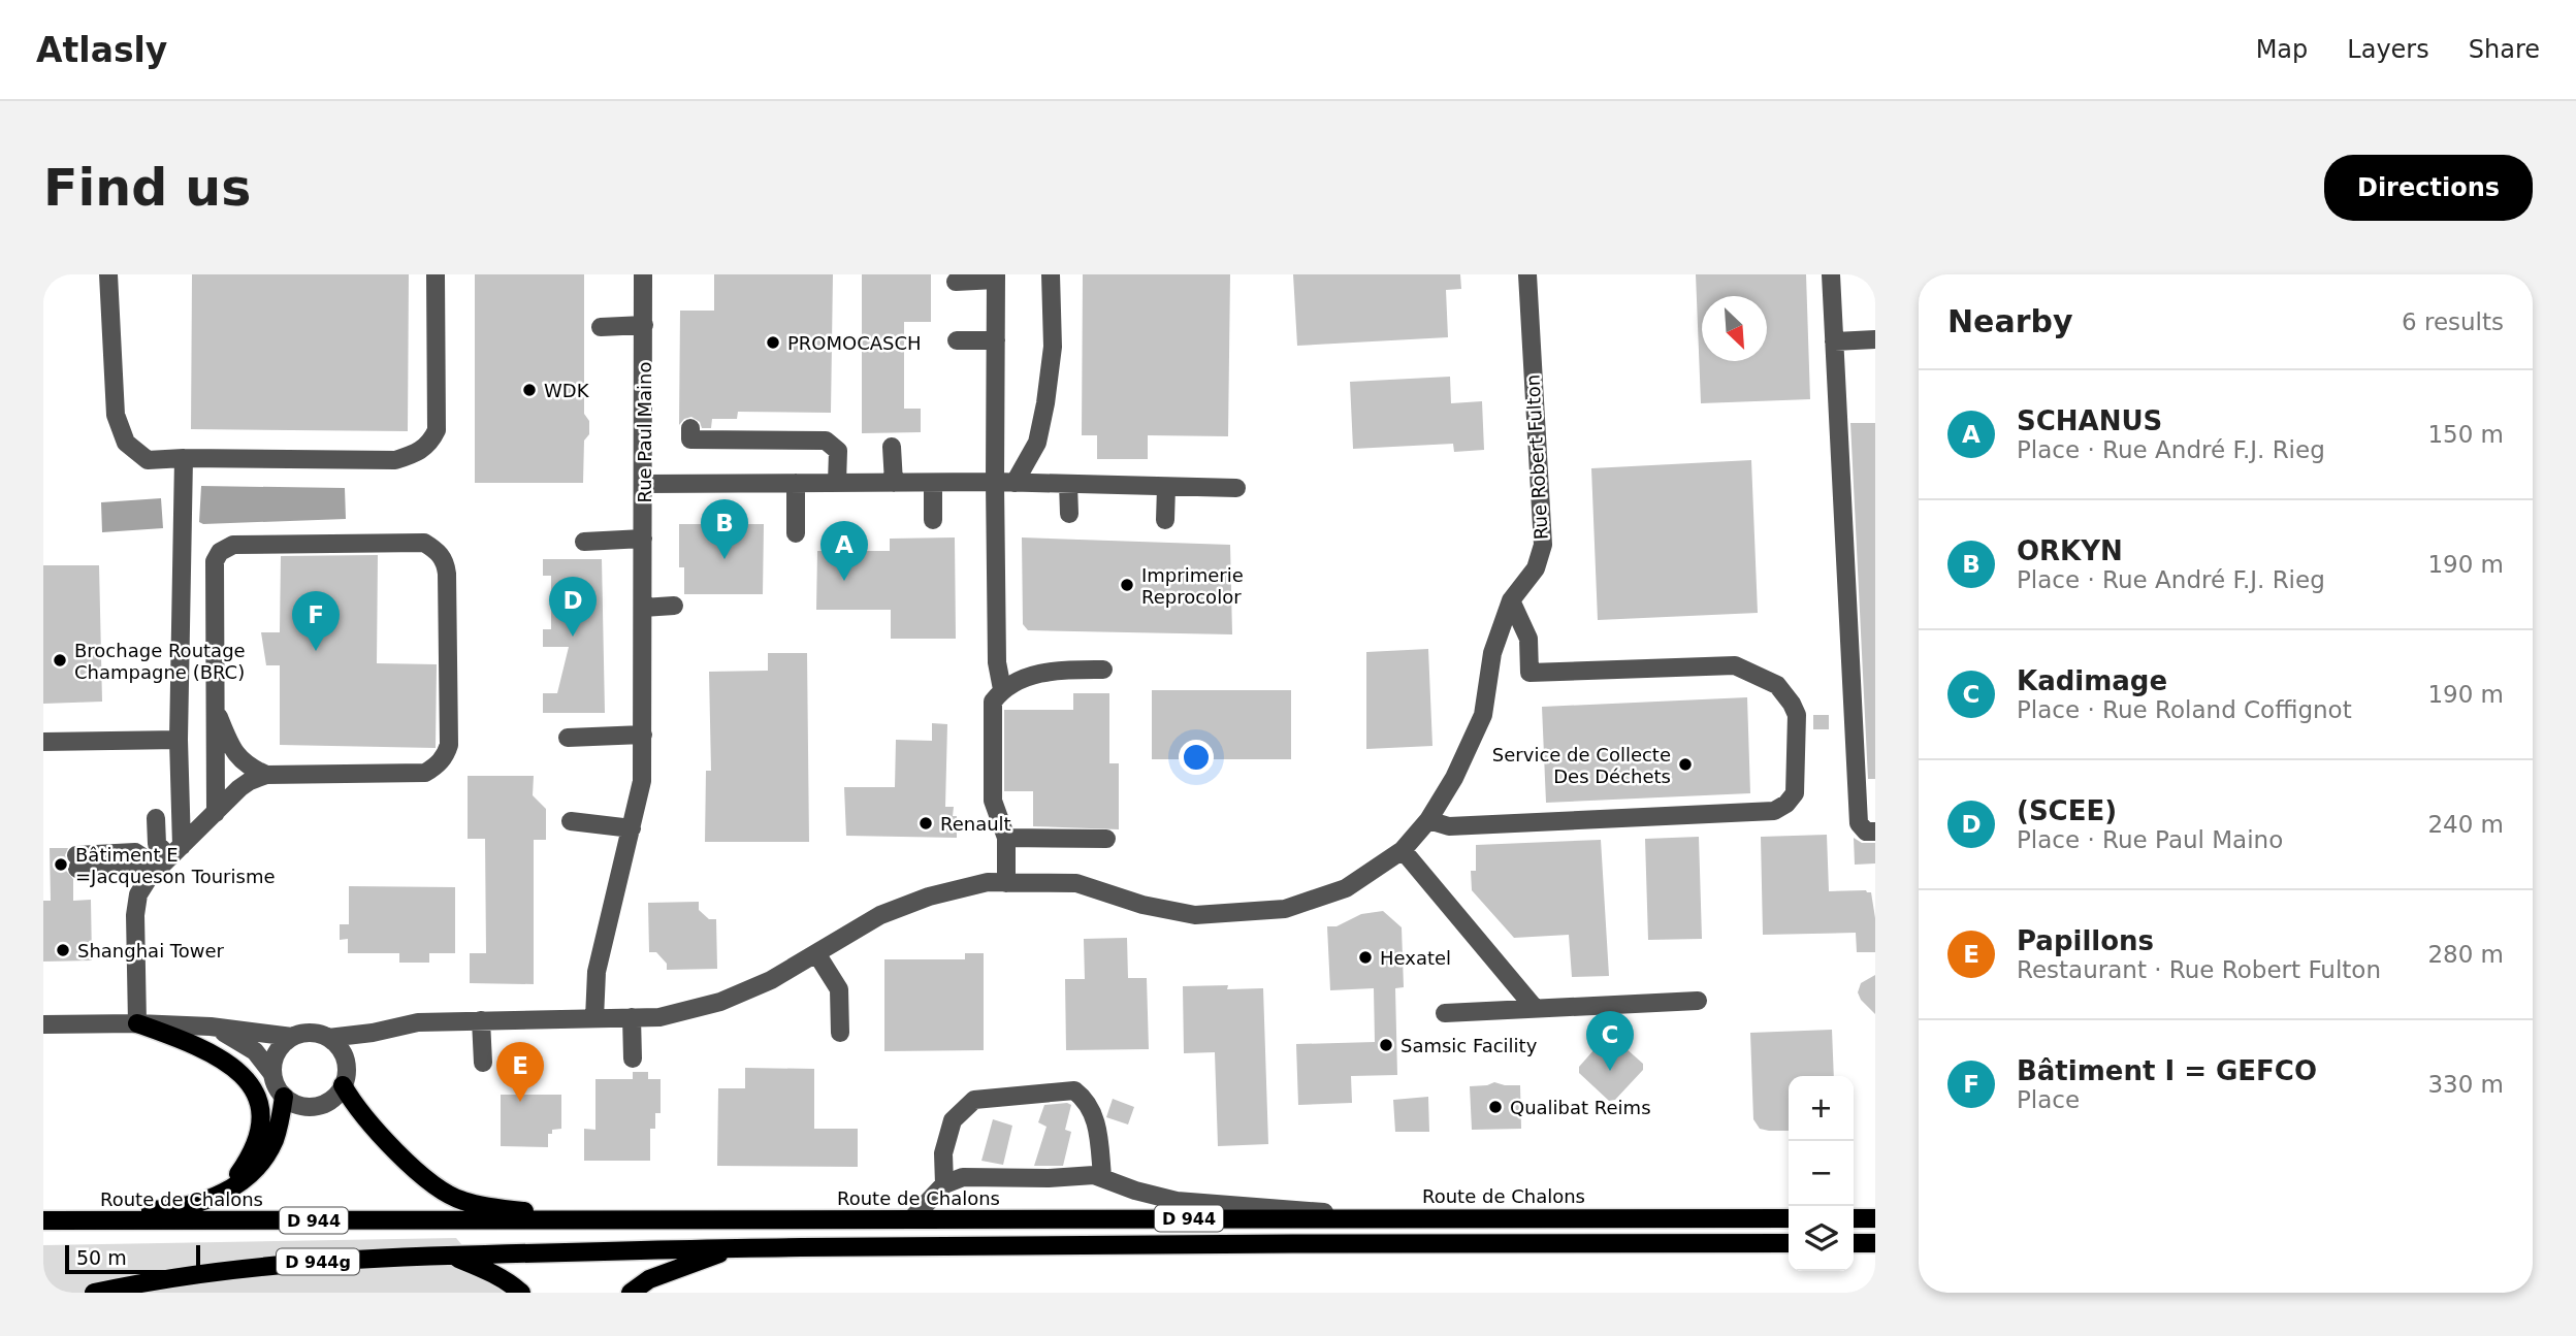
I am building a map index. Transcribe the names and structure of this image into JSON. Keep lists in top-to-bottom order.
{
  "streets": {
    "main road": ["Route de Chalons", "D 944", "D 944g"],
    "street": ["Rue Paul Maino", "Rue Robert Fulton"]
  },
  "crossings": [
    ["Rue Paul Maino", "Rue Robert Fulton"],
    ["D 944", "D 944g"]
  ],
  "places": [
    "PROMOCASCH",
    "WDK",
    "Imprimerie Reprocolor",
    "Brochage Routage Champagne (BRC)",
    "Service de Collecte Des Déchets",
    "Renault",
    "Bâtiment E =Jacqueson Tourisme",
    "Shanghai Tower",
    "Hexatel",
    "Samsic Facility",
    "Qualibat Reims"
  ],
  "scale_bar": "50 m",
  "north": "bottom right",
  "page": {
    "header": "Atlasly",
    "nav": ["Map", "Layers", "Share"],
    "buttons": "Directions",
    "title": "Find us",
    "heading": ["Nearby", "6 results"],
    "list": [
      {
        "mark": "A",
        "name": "SCHANUS",
        "note": "Place · Rue André F.J. Rieg",
        "value": "150 m"
      },
      {
        "mark": "B",
        "name": "ORKYN",
        "note": "Place · Rue André F.J. Rieg",
        "value": "190 m"
      },
      {
        "mark": "C",
        "name": "Kadimage",
        "note": "Place · Rue Roland Coffignot",
        "value": "190 m"
      },
      {
        "mark": "D",
        "name": "(SCEE)",
        "note": "Place · Rue Paul Maino",
        "value": "240 m"
      },
      {
        "mark": "E",
        "name": "Papillons",
        "note": "Restaurant · Rue Robert Fulton",
        "value": "280 m"
      },
      {
        "mark": "F",
        "name": "Bâtiment I = GEFCO",
        "note": "Place",
        "value": "330 m"
      }
    ],
    "pins": [
      "B",
      "A",
      "D",
      "F",
      "C",
      "E"
    ],
    "map_buttons": ["+", "−"],
    "scale": "50 m"
  }
}
